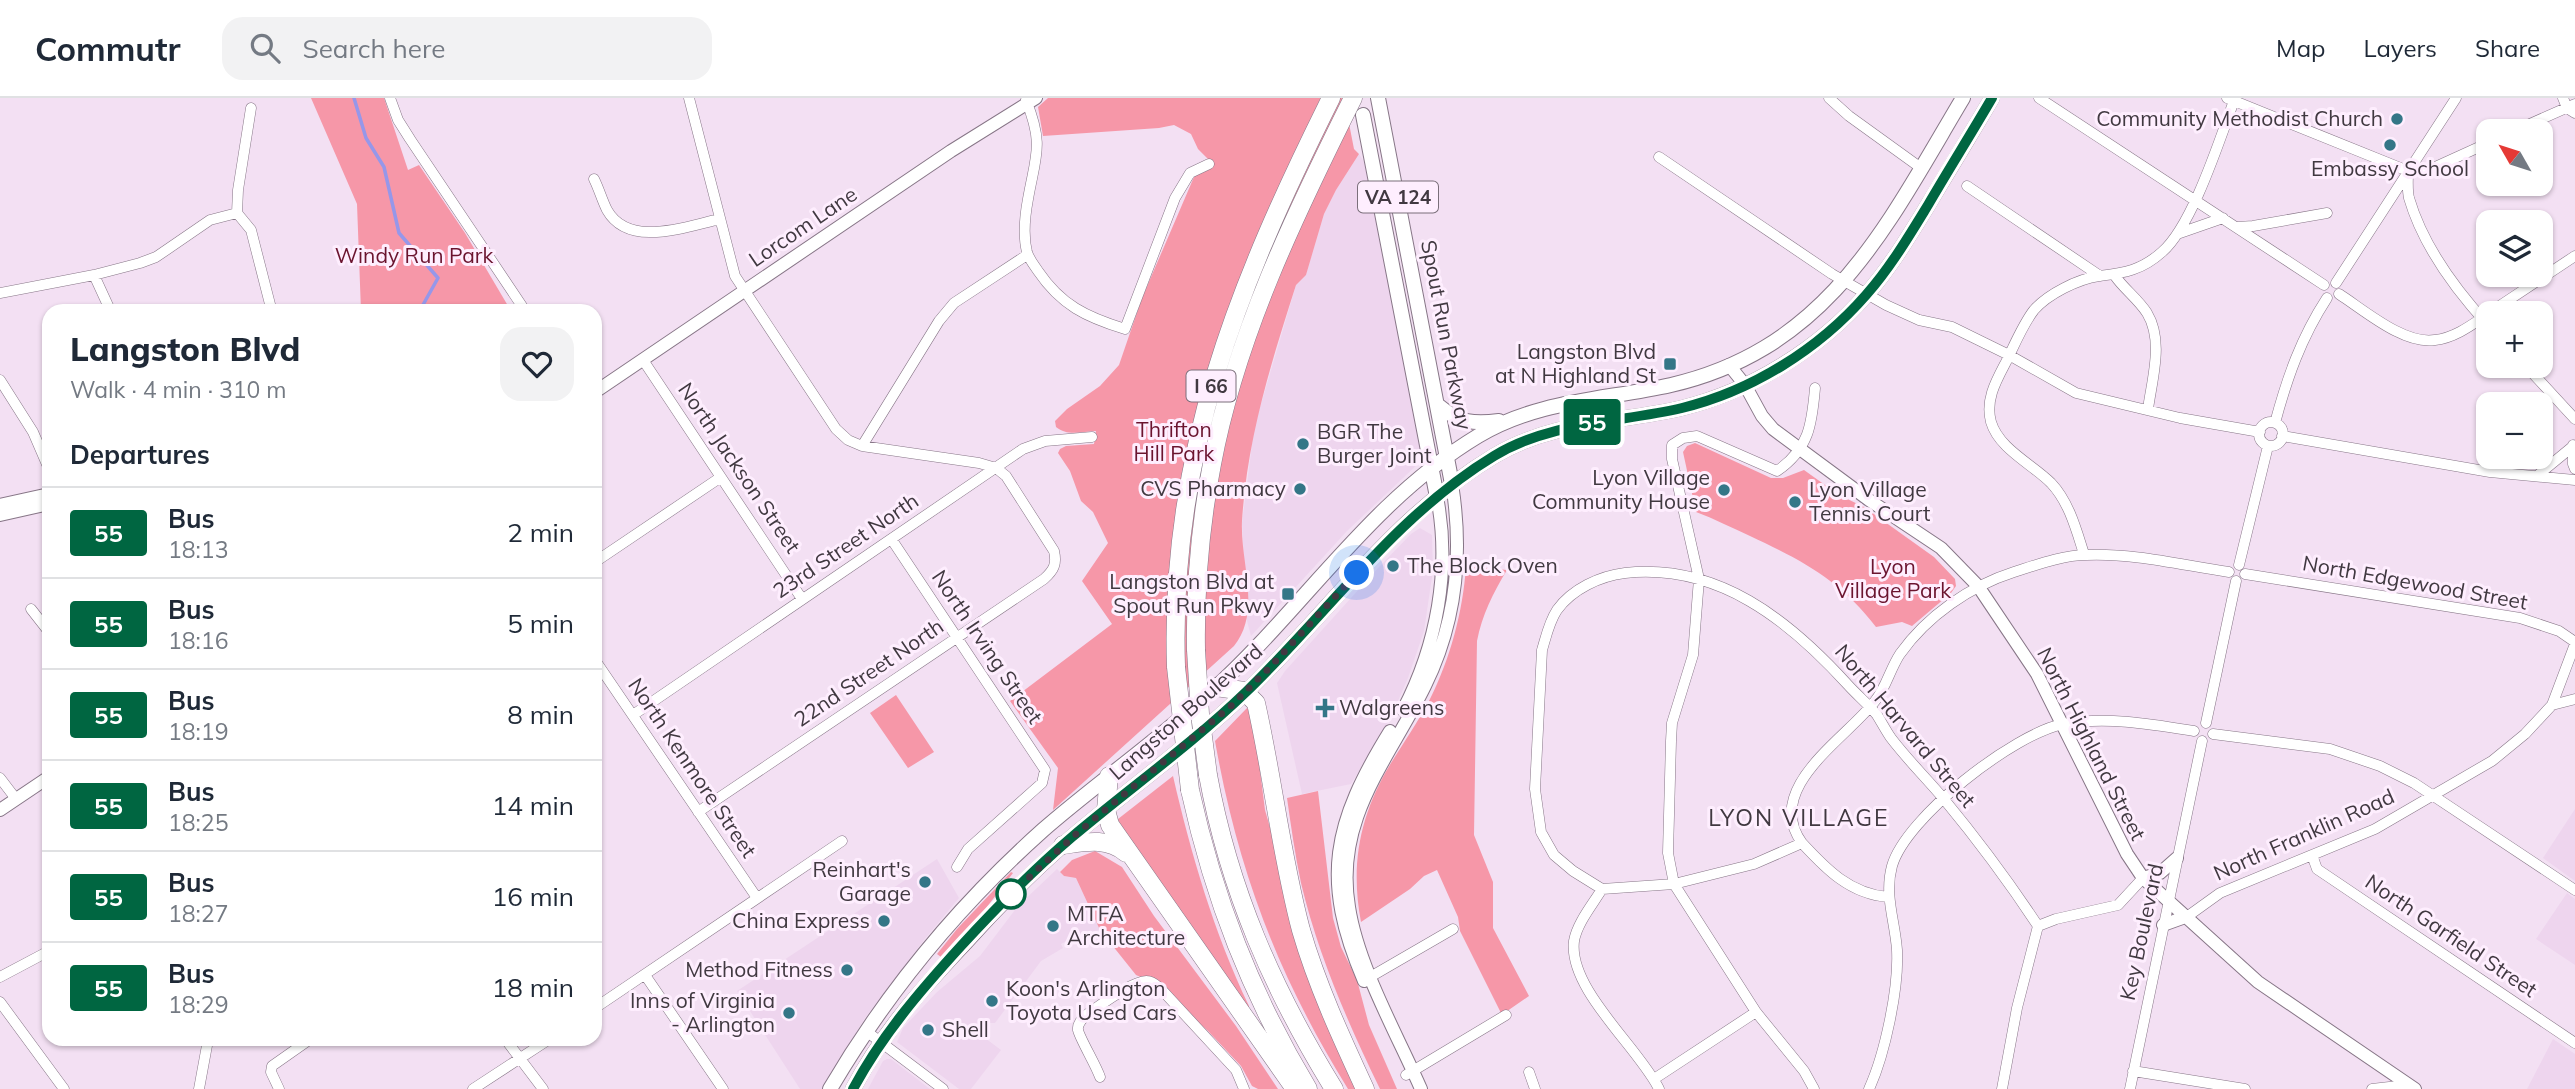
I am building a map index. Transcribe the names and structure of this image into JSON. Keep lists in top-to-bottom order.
{
  "streets": {
    "highway": ["I 66"],
    "main road": ["VA 124", "Spout Run Parkway", "Langston Boulevard"],
    "street": [
      "Lorcom Lane",
      "North Jackson Street",
      "23rd Street North",
      "North Edgewood Street",
      "North Irving Street",
      "22nd Street North",
      "North Harvard Street",
      "North Highland Street",
      "North Kenmore Street",
      "North Franklin Road",
      "Key Boulevard",
      "North Garfield Street"
    ]
  },
  "crossings": [
    ["VA 124", "Spout Run Parkway"],
    ["VA 124", "Langston Boulevard"],
    ["Lorcom Lane", "North Jackson Street"],
    ["Spout Run Parkway", "Langston Boulevard"],
    ["North Jackson Street", "23rd Street North"],
    ["23rd Street North", "North Irving Street"],
    ["23rd Street North", "22nd Street North"],
    ["23rd Street North", "North Kenmore Street"],
    ["North Edgewood Street", "North Franklin Road"],
    ["North Irving Street", "22nd Street North"],
    ["22nd Street North", "North Kenmore Street"],
    ["Langston Boulevard", "North Highland Street"],
    ["North Highland Street", "North Franklin Road"],
    ["North Highland Street", "Key Boulevard"],
    ["North Franklin Road", "North Garfield Street"]
  ],
  "districts": ["LYON VILLAGE"],
  "parks": ["Windy Run Park", "Thrifton Hill Park", "Lyon Village Park"],
  "places": {
    "other": [
      "Community Methodist Church",
      "Embassy School",
      "BGR The Burger Joint",
      "CVS Pharmacy",
      "Lyon Village Community House",
      "Lyon Village Tennis Court",
      "The Block Oven",
      "Reinhart's Garage",
      "China Express",
      "MTFA Architecture",
      "Method Fitness",
      "Koon's Arlington Toyota Used Cars",
      "Inns of Virginia - Arlington",
      "Shell"
    ],
    "transit": ["Langston Blvd at N Highland St", "Langston Blvd at Spout Run Pkwy"],
    "health": ["Walgreens"]
  },
  "lines": ["bus line 55"],
  "north": "top left",
  "page": {
    "header": "Commutr",
    "search": "Search here",
    "nav": ["Map", "Layers", "Share"],
    "on_map": "55",
    "map_buttons": ["+", "−"],
    "heading": [
      ["Langston Blvd", "Walk · 4 min · 310 m"],
      "Departures"
    ],
    "list": [
      {
        "mark": "55",
        "name": "Bus",
        "note": "18:13",
        "value": "2 min"
      },
      {
        "mark": "55",
        "name": "Bus",
        "note": "18:16",
        "value": "5 min"
      },
      {
        "mark": "55",
        "name": "Bus",
        "note": "18:19",
        "value": "8 min"
      },
      {
        "mark": "55",
        "name": "Bus",
        "note": "18:25",
        "value": "14 min"
      },
      {
        "mark": "55",
        "name": "Bus",
        "note": "18:27",
        "value": "16 min"
      },
      {
        "mark": "55",
        "name": "Bus",
        "note": "18:29",
        "value": "18 min"
      }
    ]
  }
}
